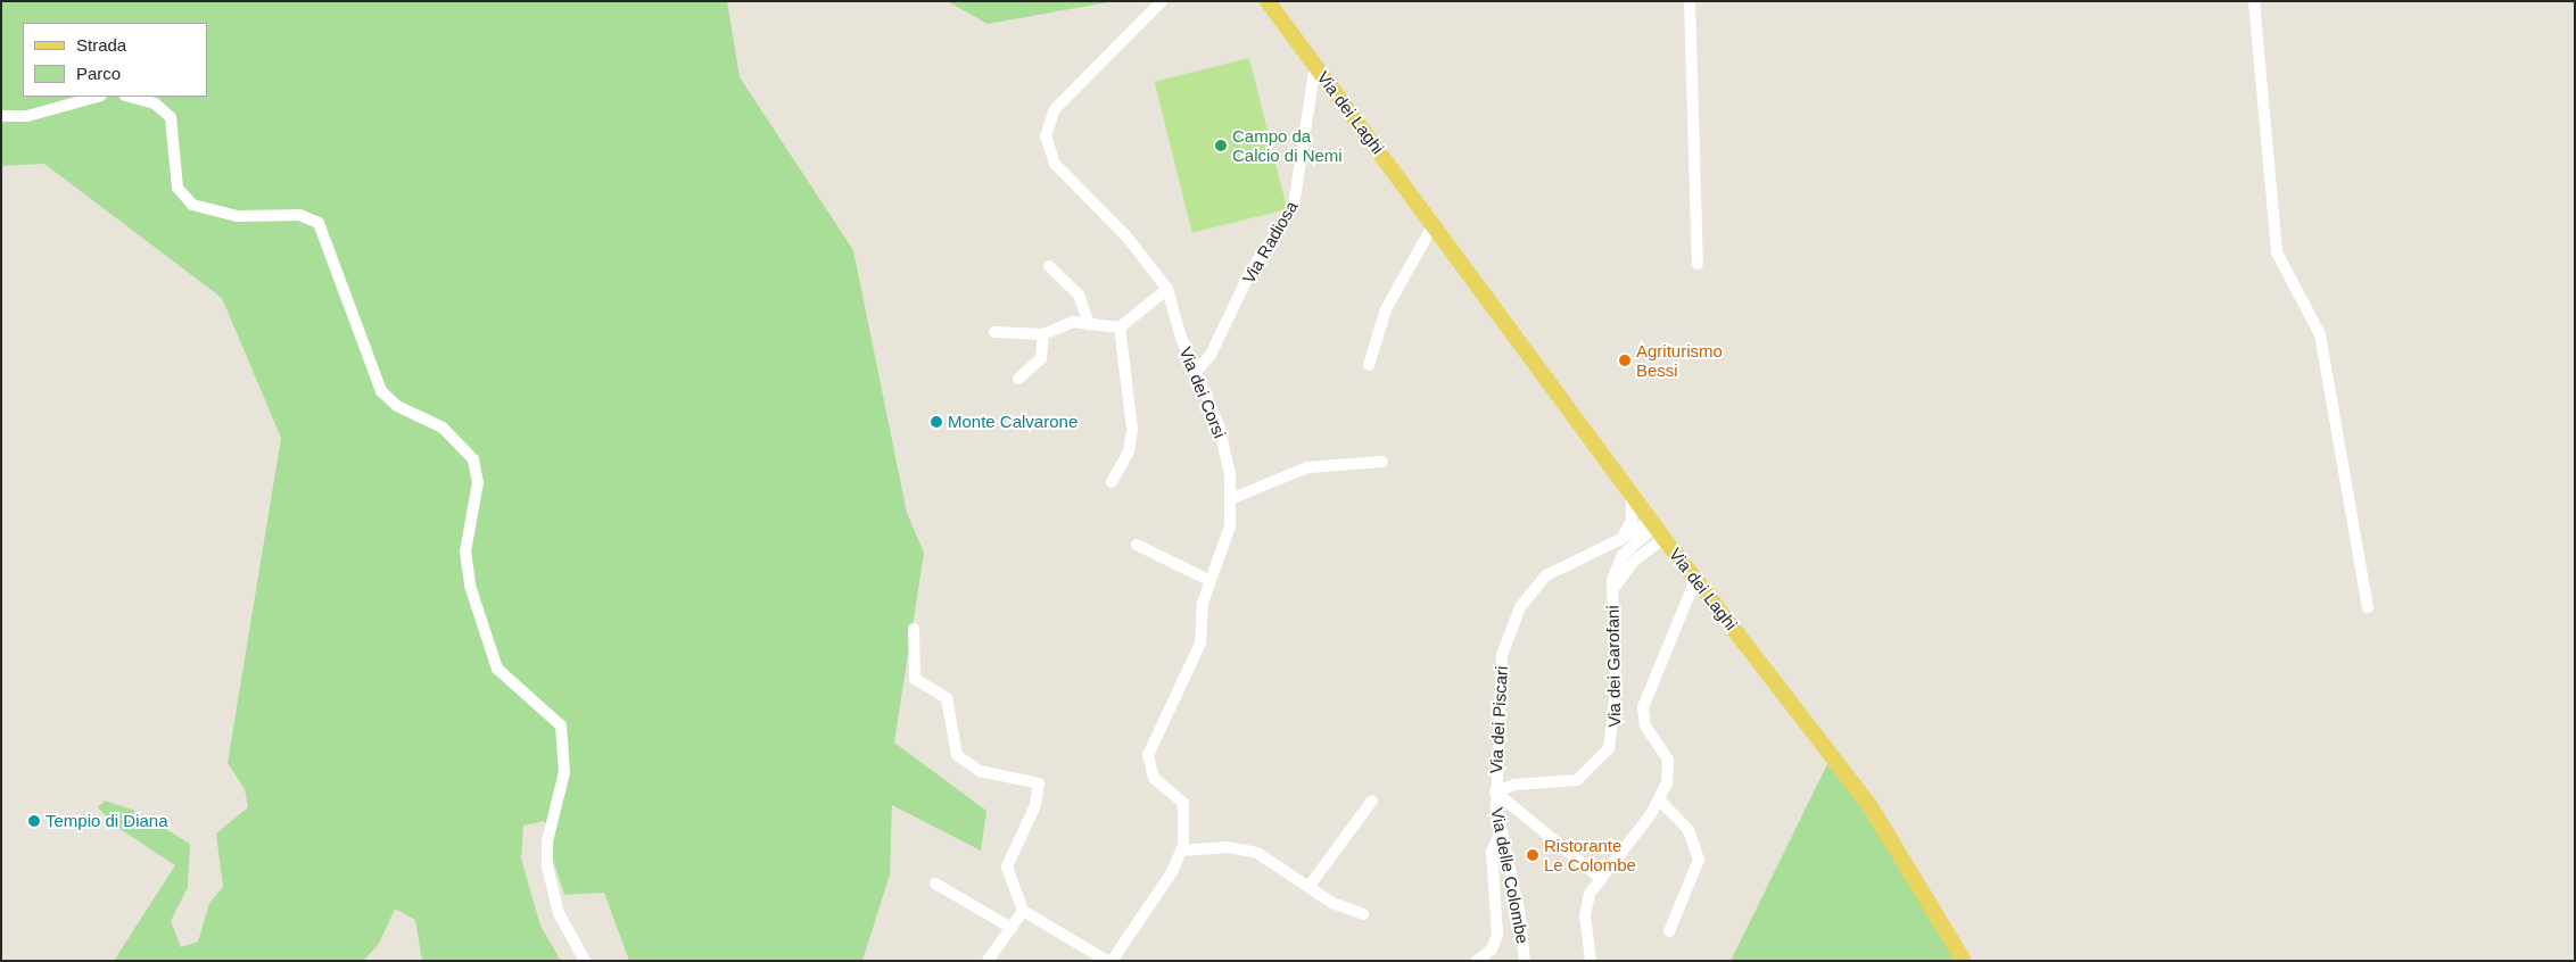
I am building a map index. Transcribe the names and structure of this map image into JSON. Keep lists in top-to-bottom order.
{
  "streets": {
    "main road": ["Via dei Laghi"],
    "street": [
      "Via Radiosa",
      "Via dei Corsi",
      "Via dei Garofani",
      "Via dei Piscari",
      "Via delle Colombe"
    ]
  },
  "crossings": [
    ["Via dei Laghi", "Via Radiosa"],
    ["Via dei Laghi", "Via dei Garofani"],
    ["Via dei Laghi", "Via dei Piscari"],
    ["Via Radiosa", "Via dei Corsi"],
    ["Via dei Garofani", "Via dei Piscari"],
    ["Via dei Garofani", "Via delle Colombe"],
    ["Via dei Piscari", "Via delle Colombe"]
  ],
  "places": [
    "Campo da Calcio di Nemi",
    "Agriturismo Bessi",
    "Monte Calvarone",
    "Tempio di Diana",
    "Ristorante Le Colombe"
  ],
  "legend": ["Strada", "Parco"]
}
